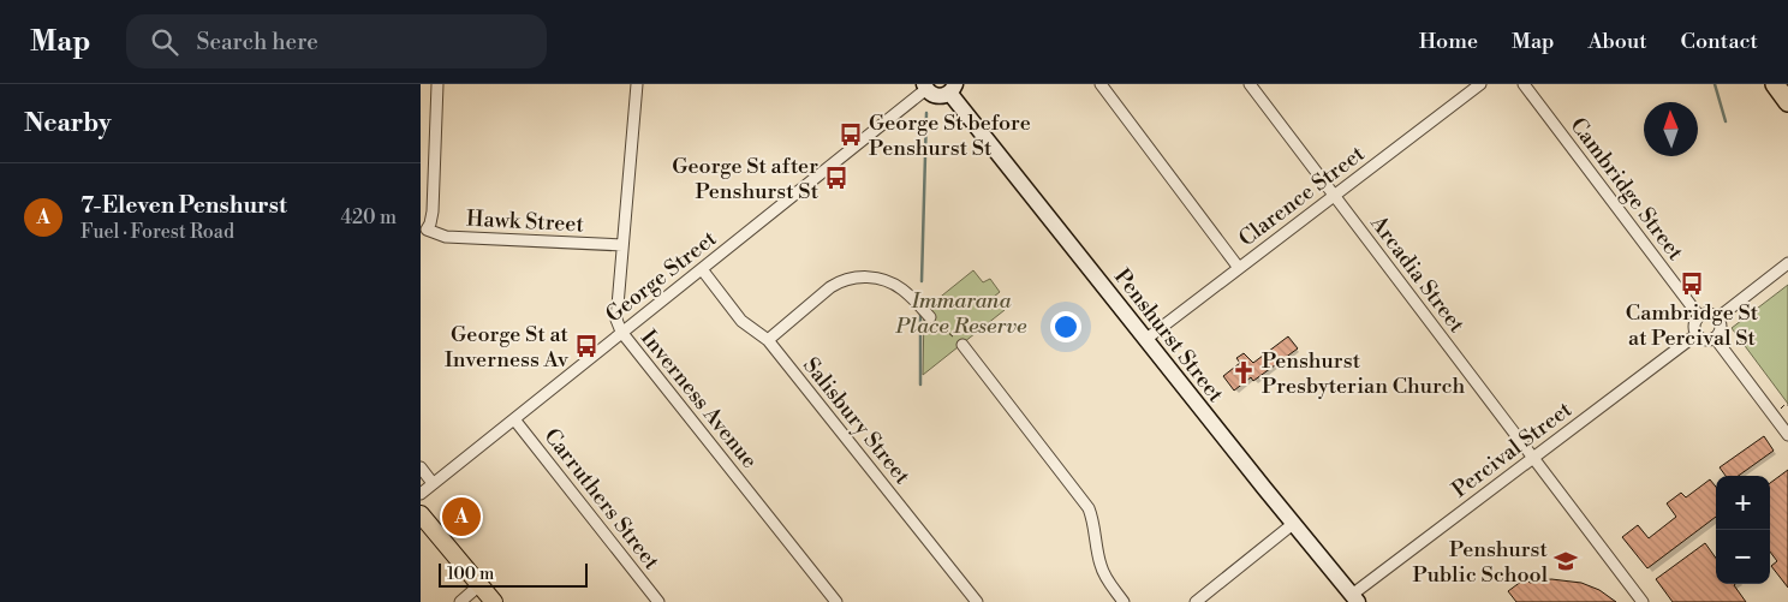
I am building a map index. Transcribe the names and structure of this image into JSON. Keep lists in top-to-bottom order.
{
  "streets": {
    "main road": ["Penshurst Street"],
    "street": [
      "Cambridge Street",
      "Clarence Street",
      "Hawk Street",
      "Arcadia Street",
      "George Street",
      "Inverness Avenue",
      "Salisbury Street",
      "Percival Street",
      "Carruthers Street"
    ]
  },
  "crossings": [
    ["Cambridge Street", "Percival Street"],
    ["Clarence Street", "Arcadia Street"],
    ["Clarence Street", "Penshurst Street"],
    ["Hawk Street", "Inverness Avenue"],
    ["Arcadia Street", "Percival Street"],
    ["George Street", "Inverness Avenue"],
    ["George Street", "Salisbury Street"],
    ["George Street", "Carruthers Street"],
    ["Penshurst Street", "Percival Street"]
  ],
  "parks": ["Immarana Place Reserve"],
  "places": {
    "bus stop": [
      "George St before Penshurst St",
      "George St after Penshurst St",
      "Cambridge St at Percival St",
      "George St at Inverness Av"
    ],
    "church": ["Penshurst Presbyterian Church"],
    "school or university": ["Penshurst Public School"]
  },
  "scale_bar": "100 m",
  "north": "top",
  "page": {
    "header": "Map",
    "search": "Search here",
    "nav": [
      "Home",
      "Map",
      "About",
      "Contact"
    ],
    "heading": "Nearby",
    "list": [
      {
        "mark": "A",
        "name": "7-Eleven Penshurst",
        "note": "Fuel · Forest Road",
        "value": "420 m"
      }
    ],
    "map_buttons": ["+", "−"],
    "pins": "A",
    "scale": "100 m"
  }
}
